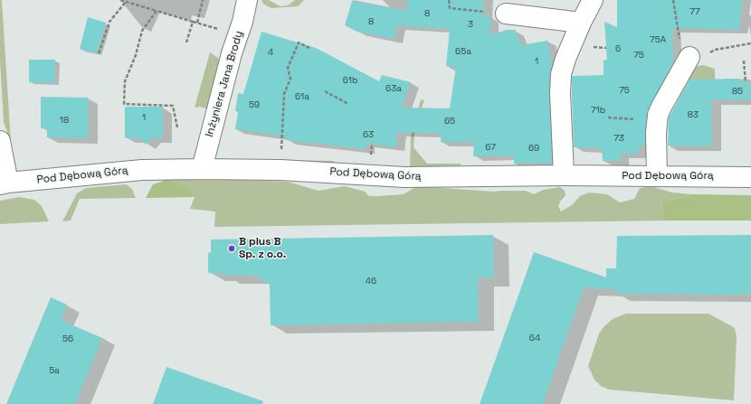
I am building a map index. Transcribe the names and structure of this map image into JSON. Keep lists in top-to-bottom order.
{
  "streets": {
    "street": ["Inżyniera Jana Brody", "Pod Dębową Górą"]
  },
  "crossings": [
    ["Inżyniera Jana Brody", "Pod Dębową Górą"]
  ],
  "places": ["B plus B Sp. z o.o."],
  "house_numbers": [
    "77",
    "8",
    "8",
    "3",
    "75A",
    "6",
    "65a",
    "4",
    "75",
    "1",
    "61b",
    "63a",
    "75",
    "85",
    "61a",
    "59",
    "71b",
    "83",
    "1",
    "18",
    "65",
    "63",
    "73",
    "67",
    "69",
    "46",
    "64",
    "56",
    "5a"
  ]
}
